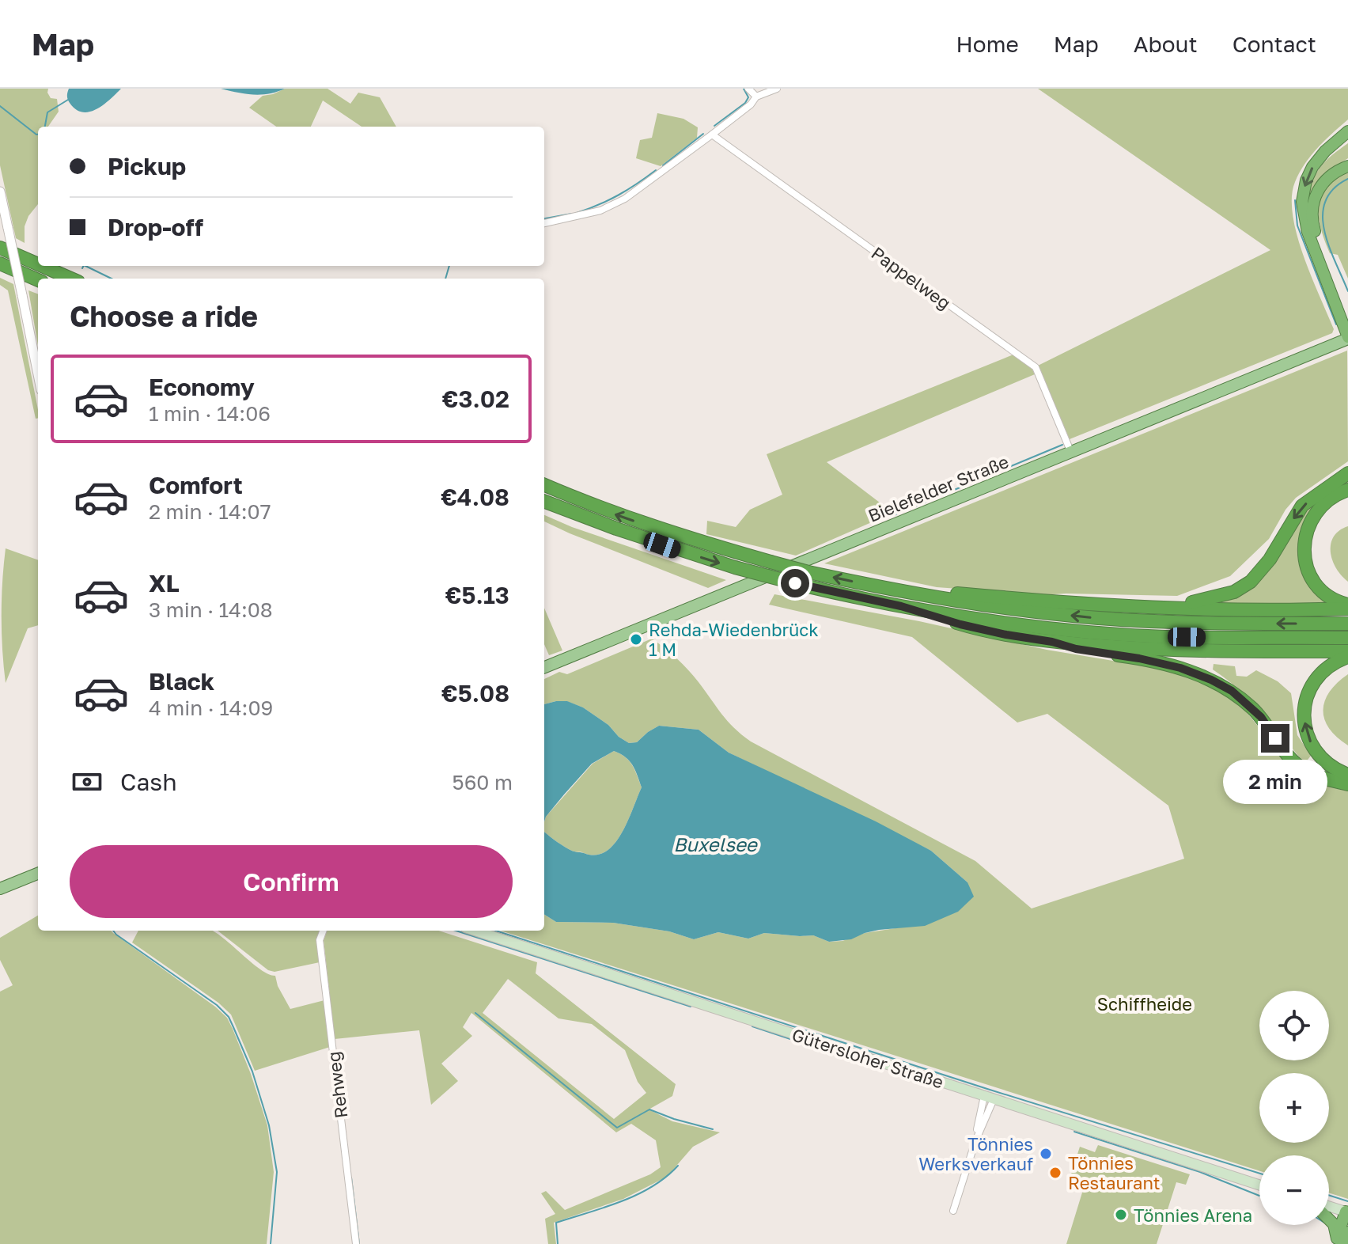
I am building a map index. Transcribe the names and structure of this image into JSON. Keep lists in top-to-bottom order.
{
  "streets": {
    "main road": ["Bielefelder Straße", "Gütersloher Straße"],
    "street": ["Pappelweg", "Rehweg"]
  },
  "crossings": [
    ["Pappelweg", "Bielefelder Straße"]
  ],
  "water": ["Buxelsee"],
  "parks": ["Schiffheide"],
  "places": [
    "Rehda-Wiedenbrück 1 M",
    "Tönnies Werksverkauf",
    "Tönnies Restaurant",
    "Tönnies Arena"
  ],
  "page": {
    "header": "Map",
    "nav": [
      "Home",
      "Map",
      "About",
      "Contact"
    ],
    "banner": ["Pickup", "Drop-off"],
    "heading": "Choose a ride",
    "list": [
      {
        "name": "Economy",
        "note": "1 min · 14:06",
        "value": "€3.02"
      },
      {
        "name": "Comfort",
        "note": "2 min · 14:07",
        "value": "€4.08"
      },
      {
        "name": "XL",
        "note": "3 min · 14:08",
        "value": "€5.13"
      },
      {
        "name": "Black",
        "note": "4 min · 14:09",
        "value": "€5.08"
      }
    ],
    "pay": ["Cash", "560 m"],
    "bubble": "2 min",
    "buttons": "Confirm",
    "map_buttons": ["+", "−"]
  }
}
